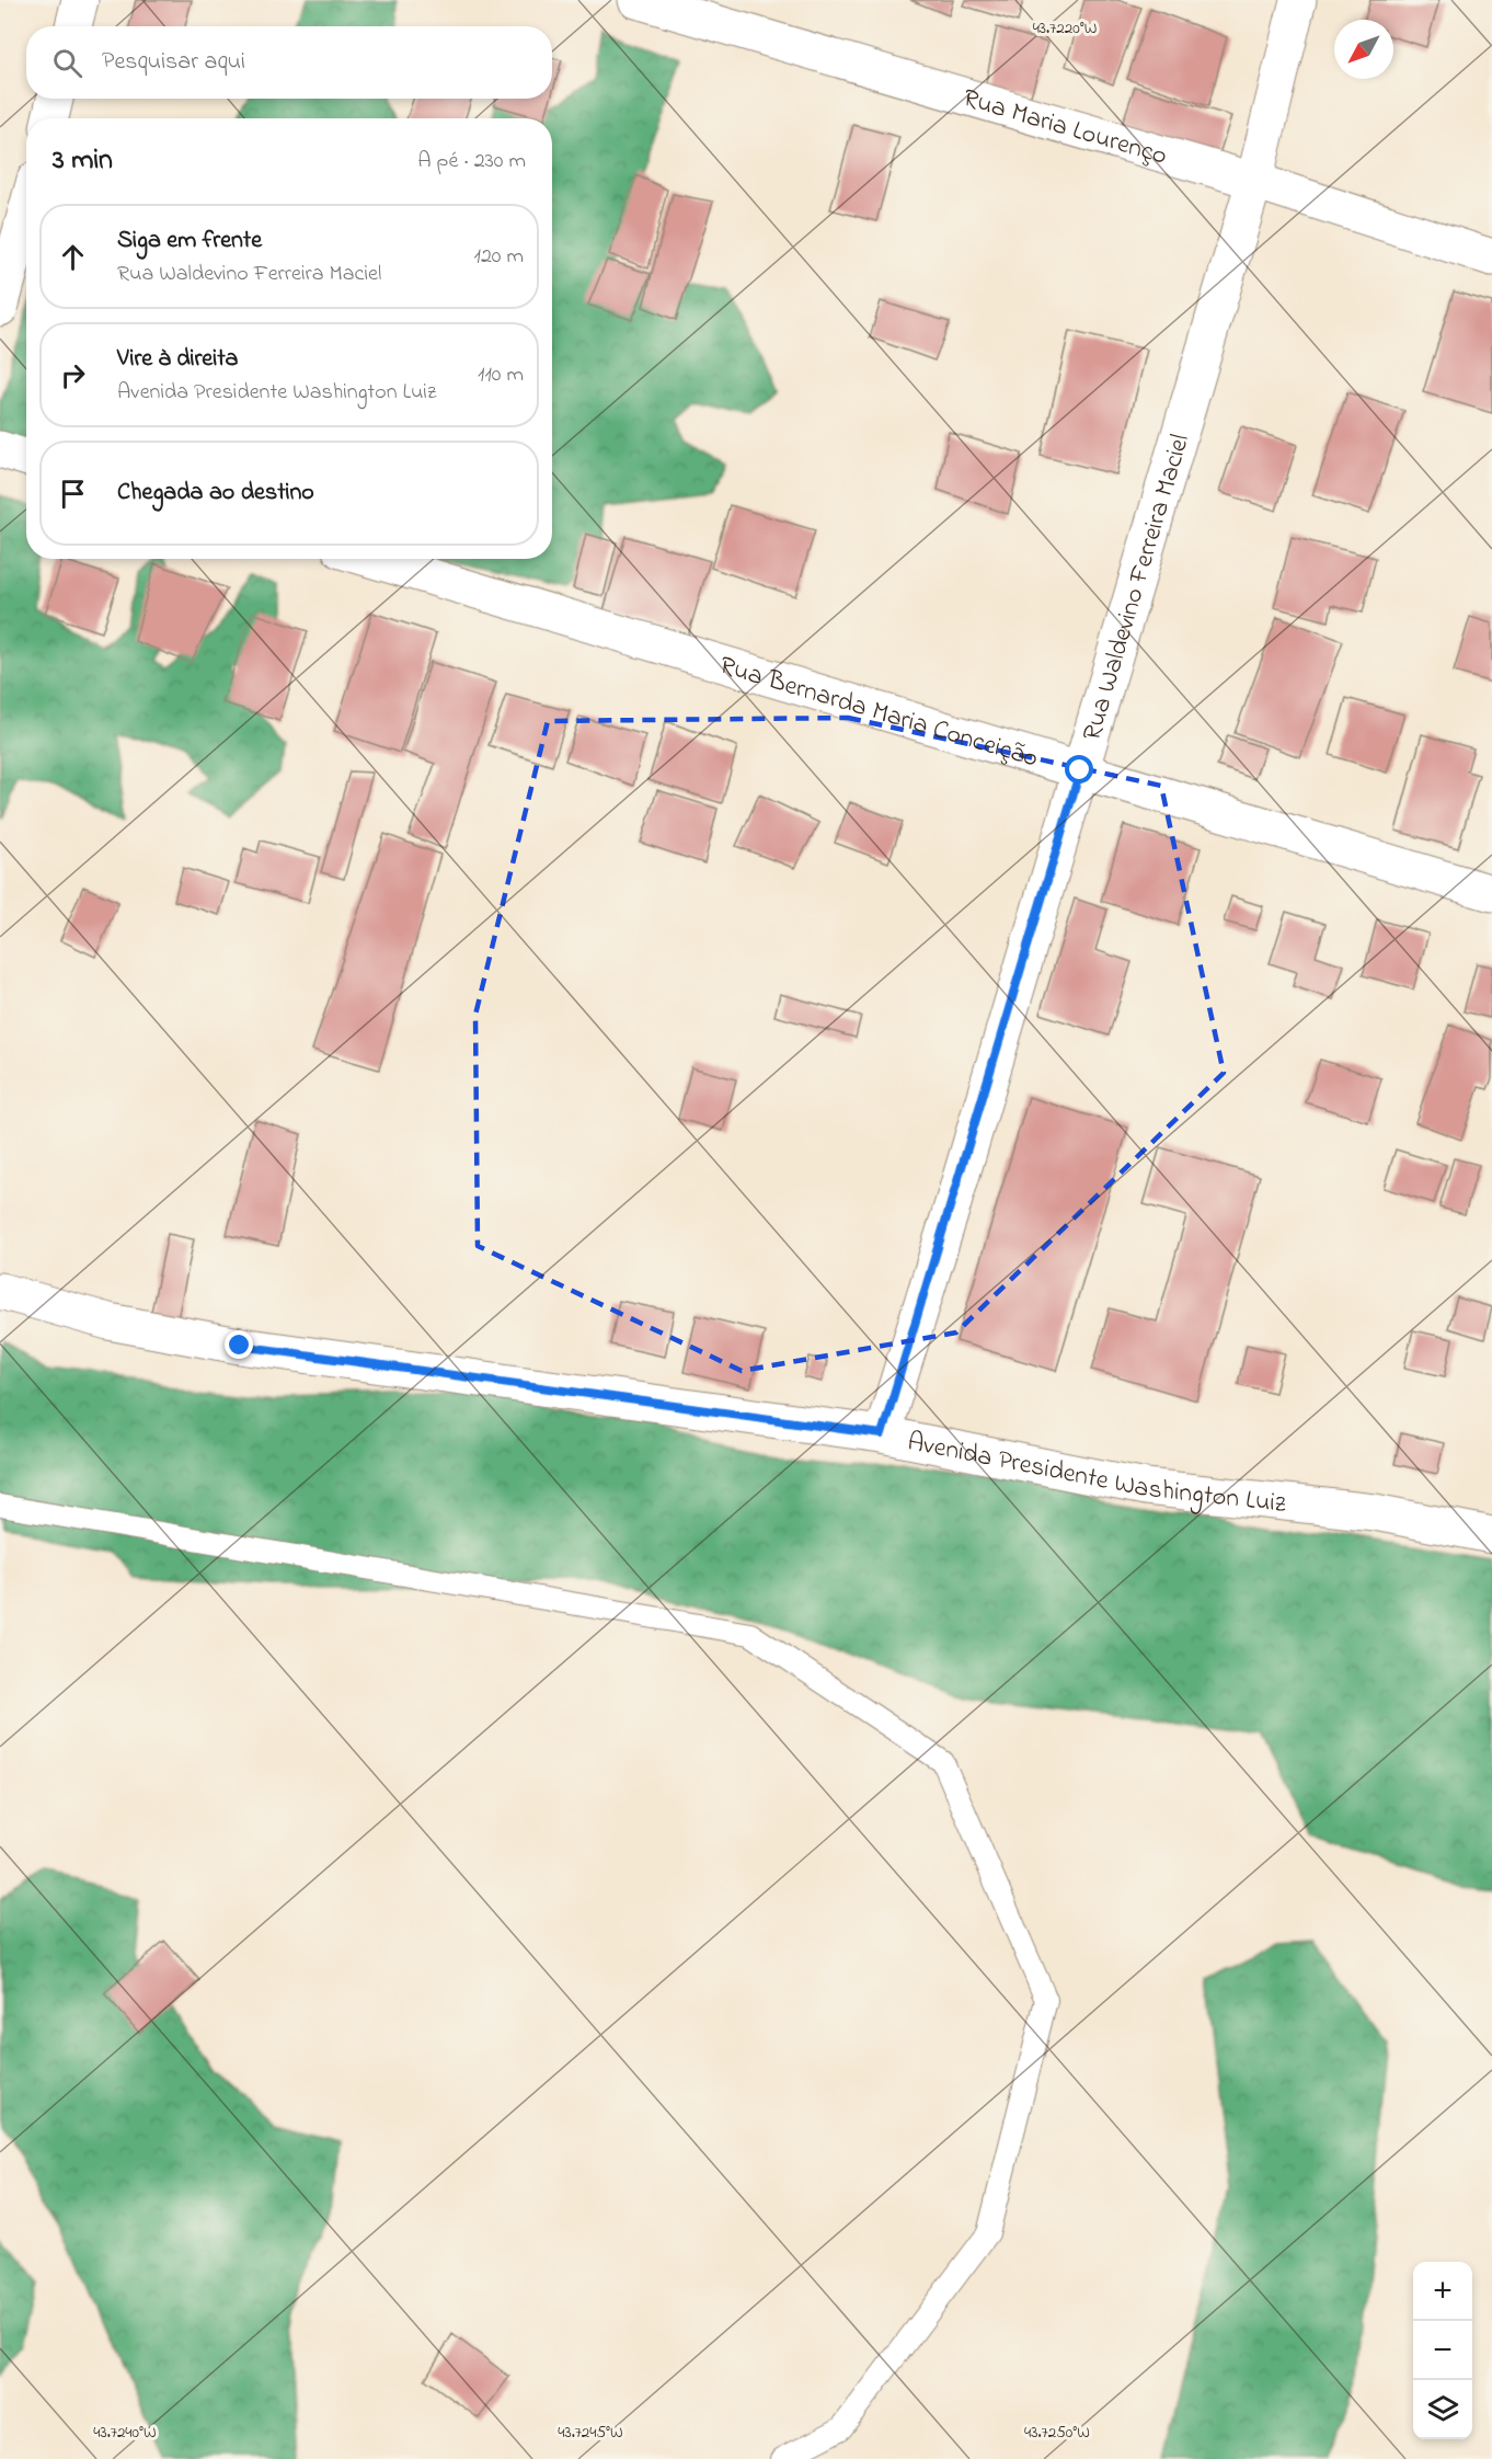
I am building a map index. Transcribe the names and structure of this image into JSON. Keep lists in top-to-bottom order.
{
  "streets": {
    "street": [
      "Rua Maria Lourenço",
      "Rua Waldevino Ferreira Maciel",
      "Rua Bernarda Maria Conceição",
      "Avenida Presidente Washington Luiz"
    ]
  },
  "crossings": [
    ["Rua Maria Lourenço", "Rua Waldevino Ferreira Maciel"],
    ["Rua Waldevino Ferreira Maciel", "Rua Bernarda Maria Conceição"],
    ["Rua Waldevino Ferreira Maciel", "Avenida Presidente Washington Luiz"]
  ],
  "north": "bottom left",
  "page": {
    "search": "Pesquisar aqui",
    "heading": ["3 min", "A pé · 230 m"],
    "list": [
      ["Siga em frente", "Rua Waldevino Ferreira Maciel", "120 m"],
      ["Vire à direita", "Avenida Presidente Washington Luiz", "110 m"],
      "Chegada ao destino"
    ],
    "map_buttons": ["+", "−"]
  },
  "coordinates": [
    "43.7220°W",
    "43.7240°W",
    "43.7245°W",
    "43.7250°W"
  ]
}
